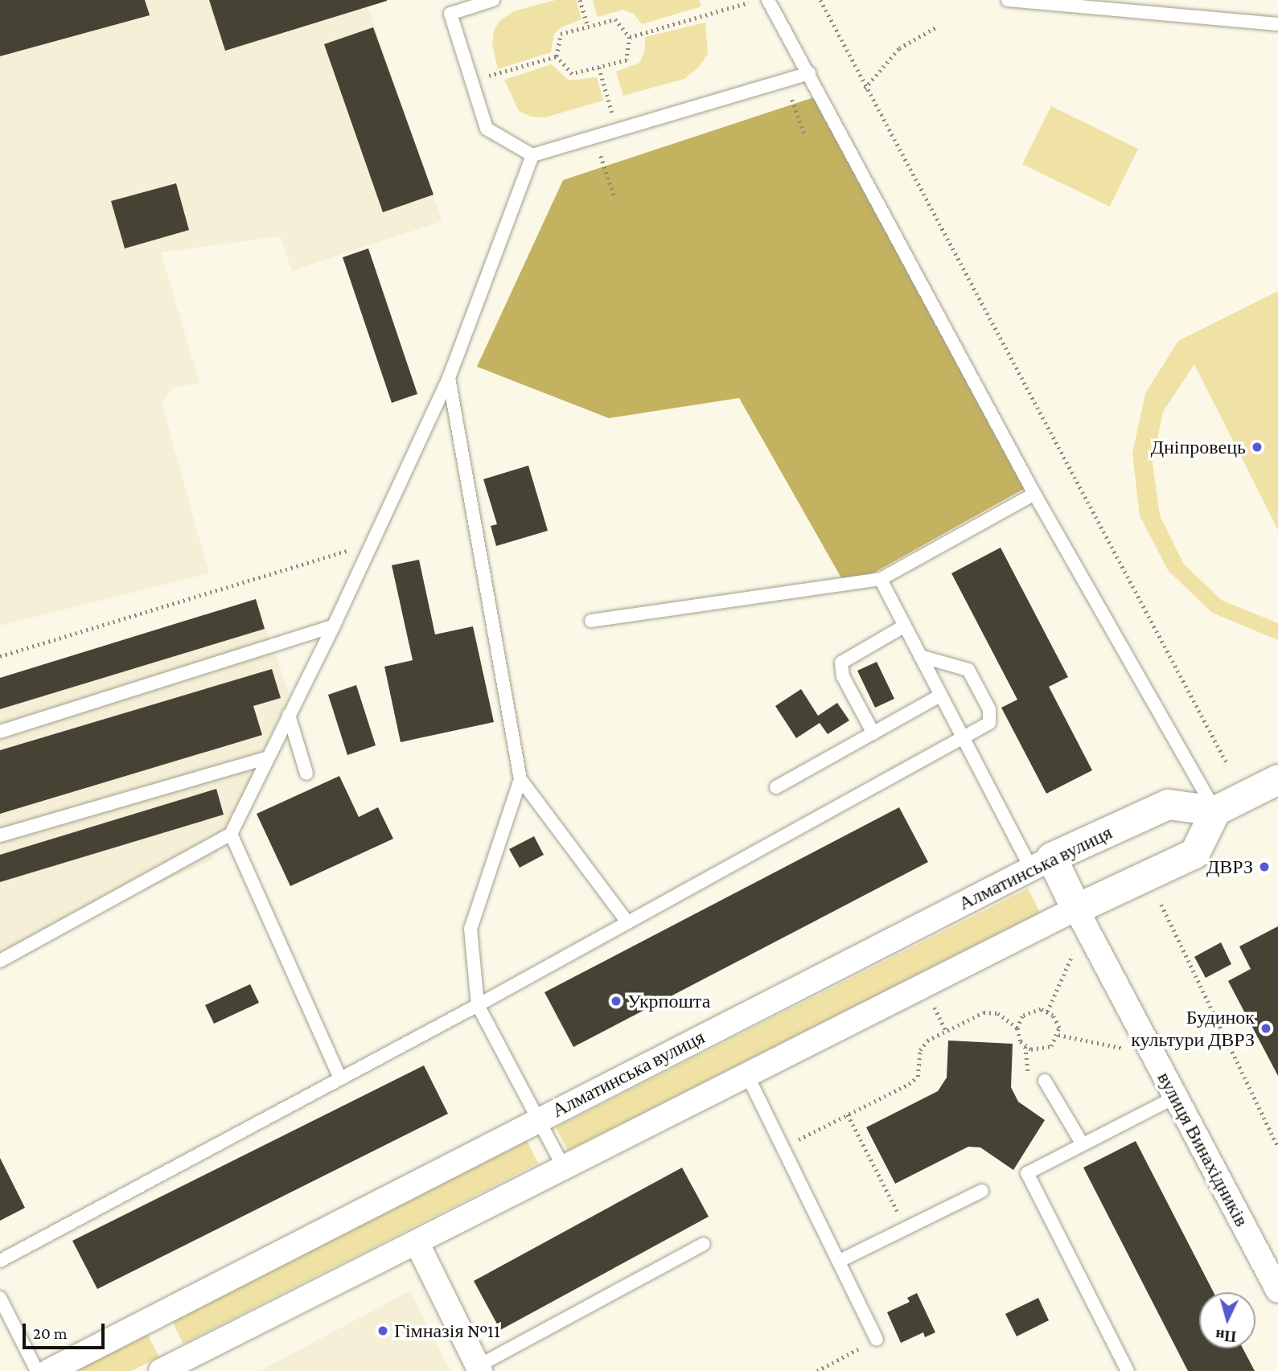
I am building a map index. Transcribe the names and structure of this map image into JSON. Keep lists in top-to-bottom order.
{
  "streets": {
    "street": ["Алматинська вулиця", "вулиця Винахідників"]
  },
  "crossings": [
    ["Алматинська вулиця", "вулиця Винахідників"]
  ],
  "places": [
    "Дніпровець",
    "ДВРЗ",
    "Укрпошта",
    "Будинок культури ДВРЗ",
    "Гімназія №11"
  ],
  "scale_bar": "20 m",
  "north": "bottom"
}
